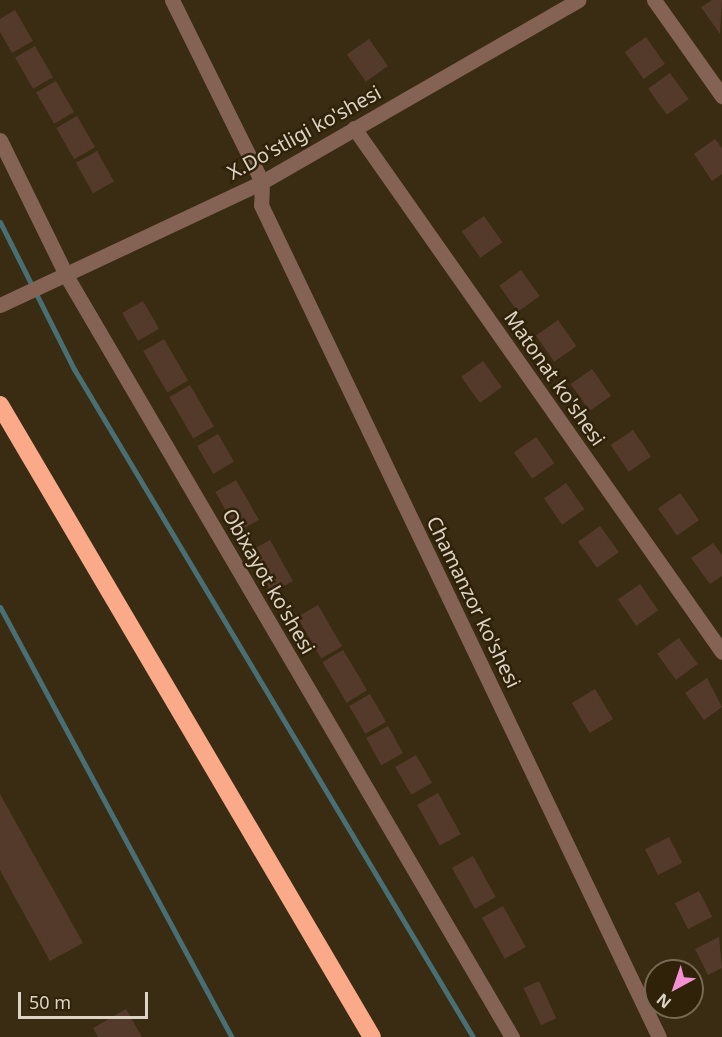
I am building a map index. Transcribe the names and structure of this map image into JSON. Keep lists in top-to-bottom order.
{
  "streets": {
    "street": [
      "X.Do'stligi ko'shesi",
      "Matonat ko'shesi",
      "Obixayot ko'shesi",
      "Chamanzor ko'shesi"
    ]
  },
  "crossings": [
    ["X.Do'stligi ko'shesi", "Matonat ko'shesi"],
    ["X.Do'stligi ko'shesi", "Obixayot ko'shesi"],
    ["X.Do'stligi ko'shesi", "Chamanzor ko'shesi"]
  ],
  "scale_bar": "50 m",
  "north": "bottom left"
}
